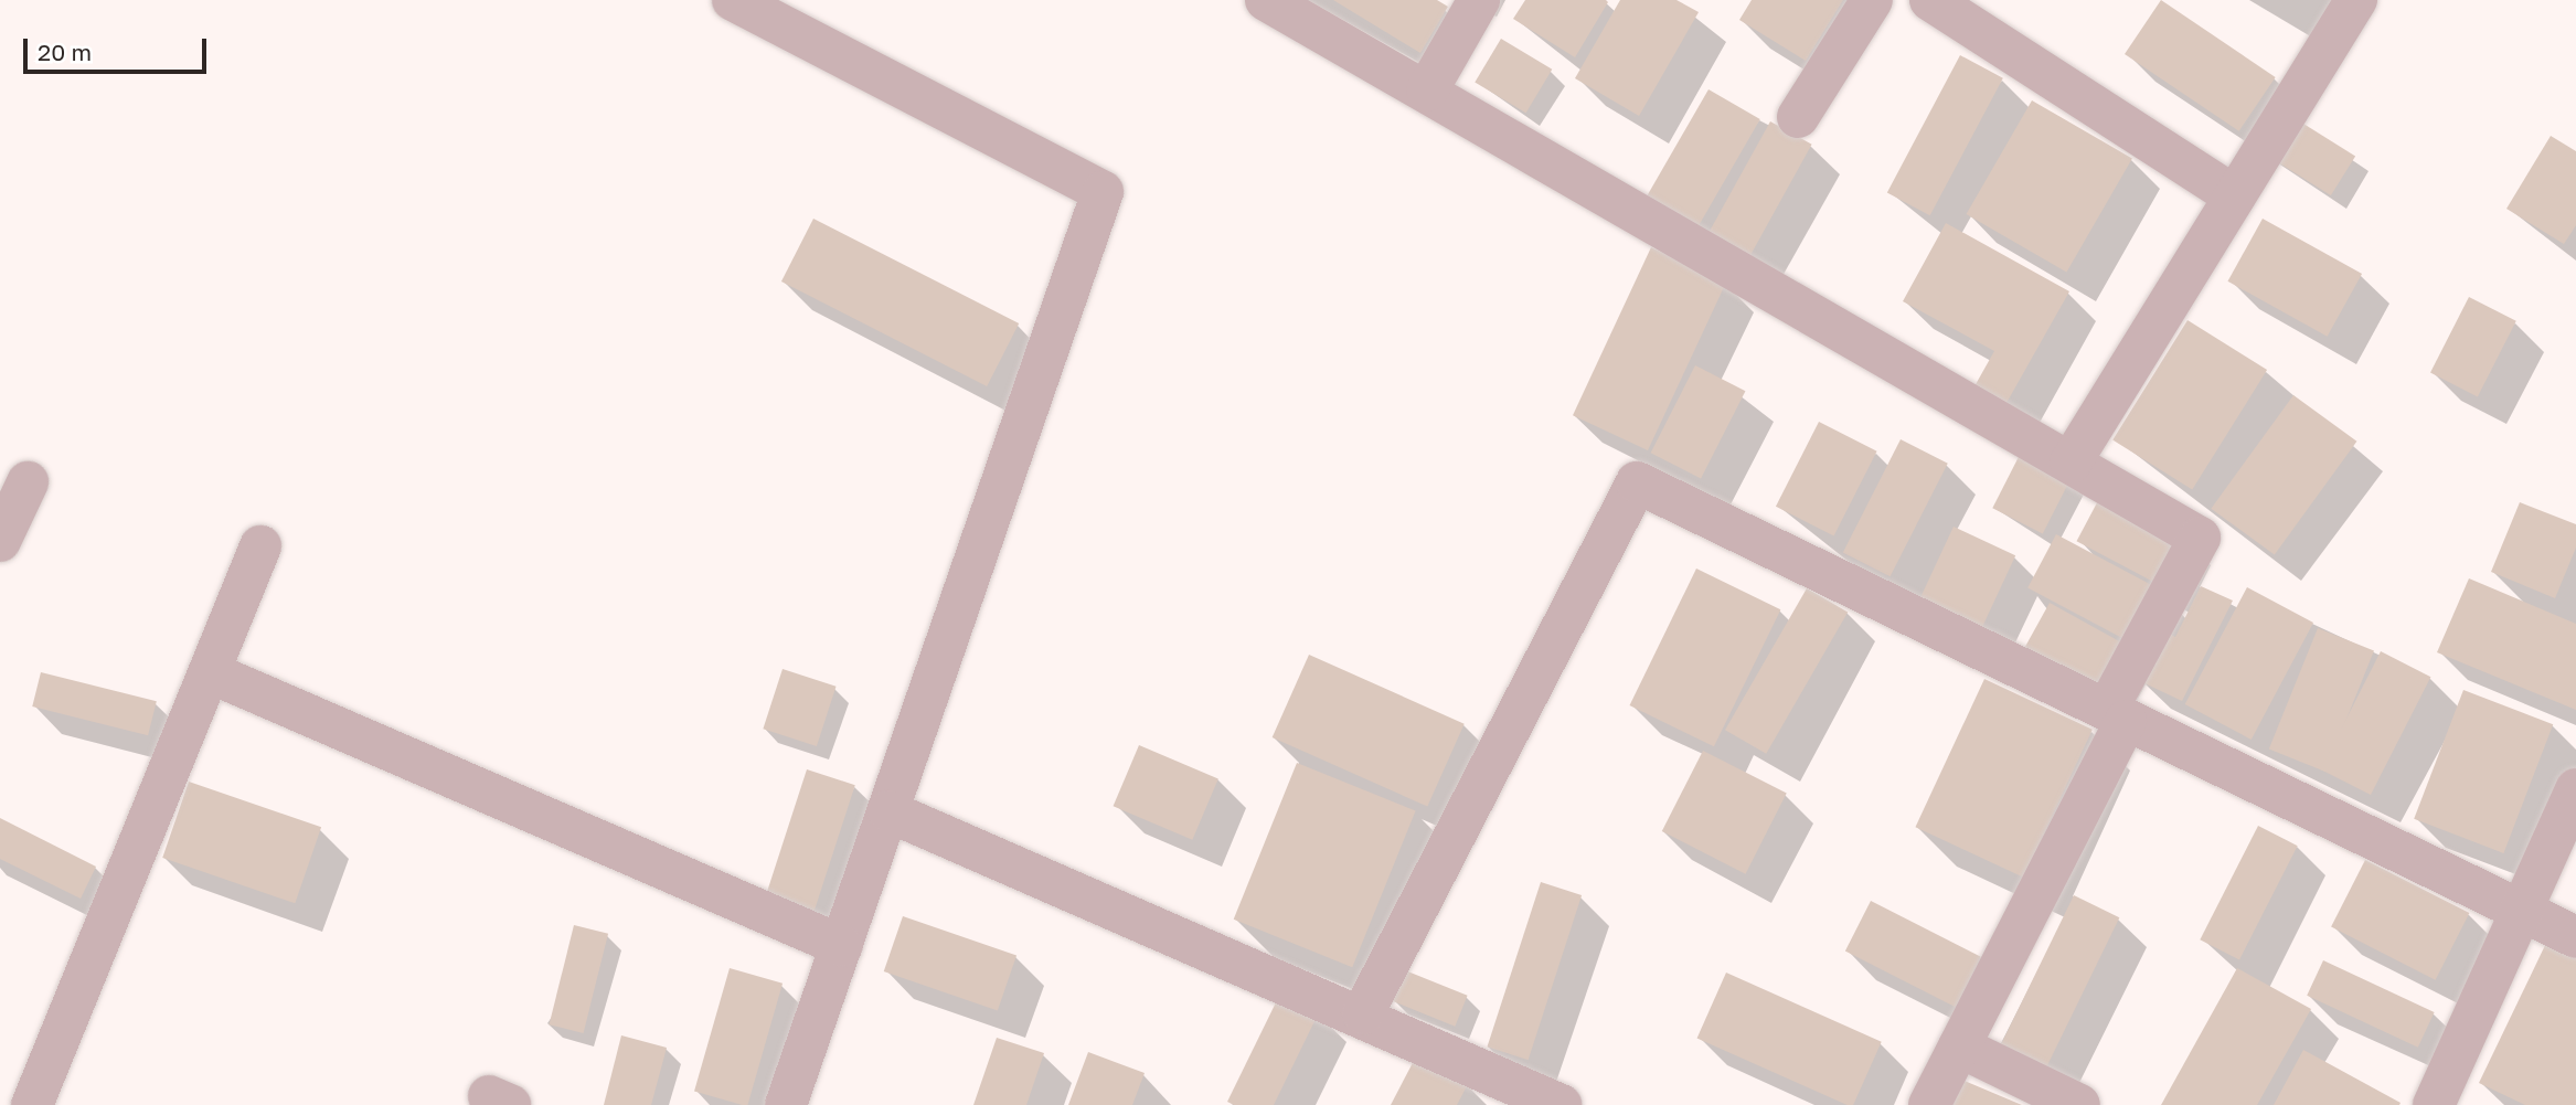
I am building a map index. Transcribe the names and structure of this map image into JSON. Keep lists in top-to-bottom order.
{
  "scale_bar": "20 m"
}
